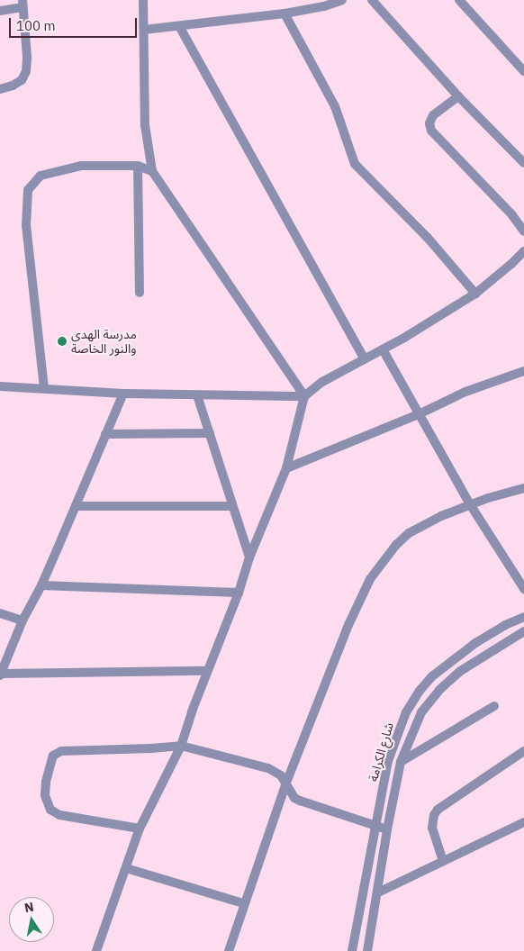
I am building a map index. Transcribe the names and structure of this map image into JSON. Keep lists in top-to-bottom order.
{
  "streets": {
    "street": ["شارع الكرامة"]
  },
  "places": ["مدرسة الهدى والنور الخاصة"],
  "scale_bar": "100 m",
  "north": "top"
}
